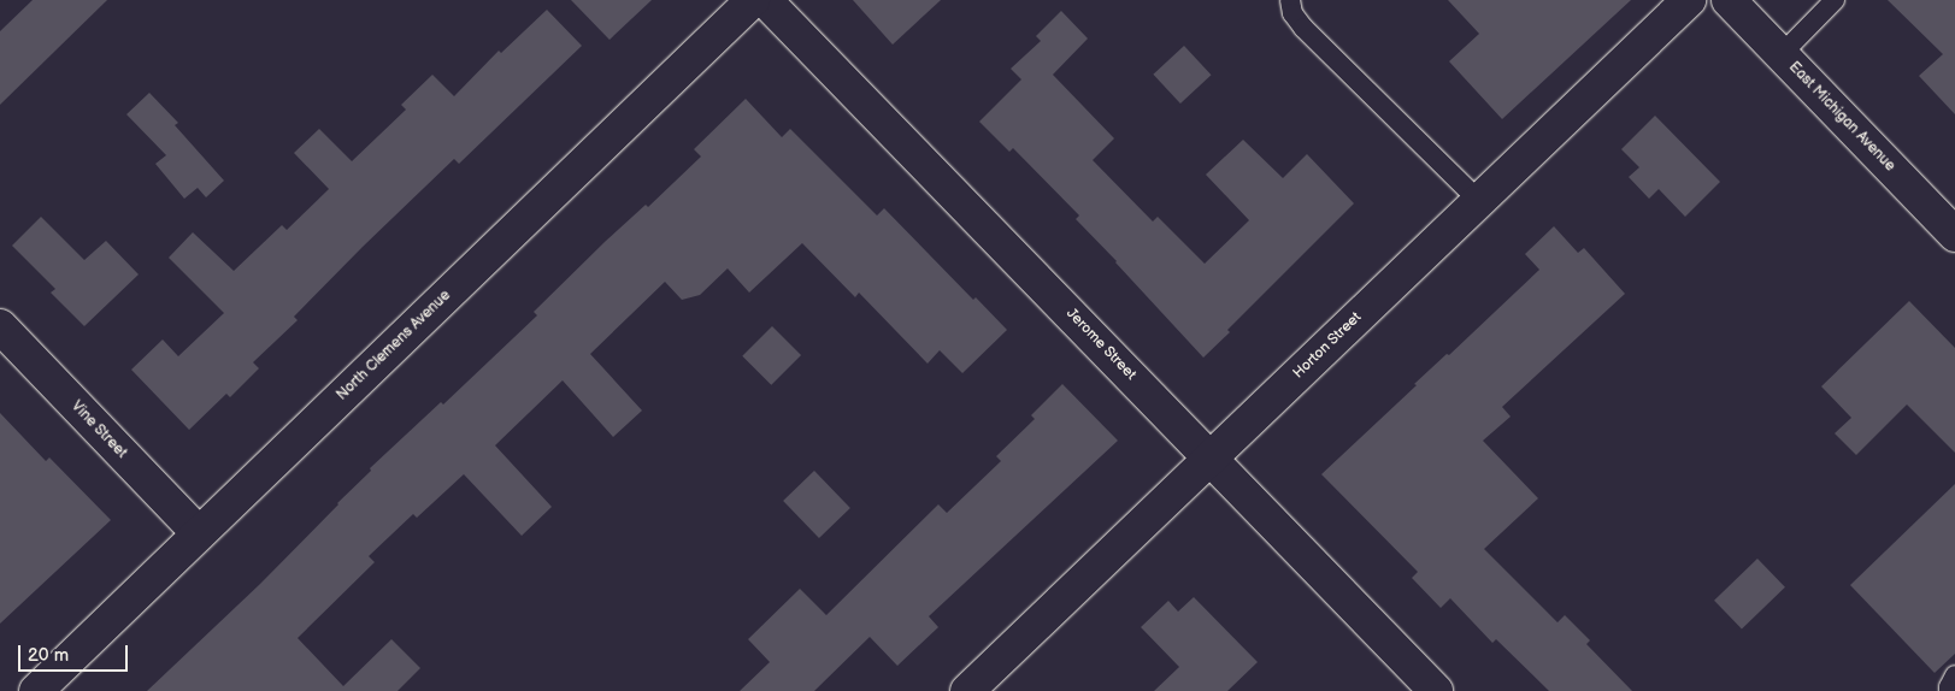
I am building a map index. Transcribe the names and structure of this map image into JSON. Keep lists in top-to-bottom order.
{
  "streets": {
    "street": [
      "East Michigan Avenue",
      "Jerome Street",
      "North Clemens Avenue",
      "Horton Street",
      "Vine Street"
    ]
  },
  "crossings": [
    ["Jerome Street", "Horton Street"],
    ["North Clemens Avenue", "Vine Street"]
  ],
  "scale_bar": "20 m"
}
